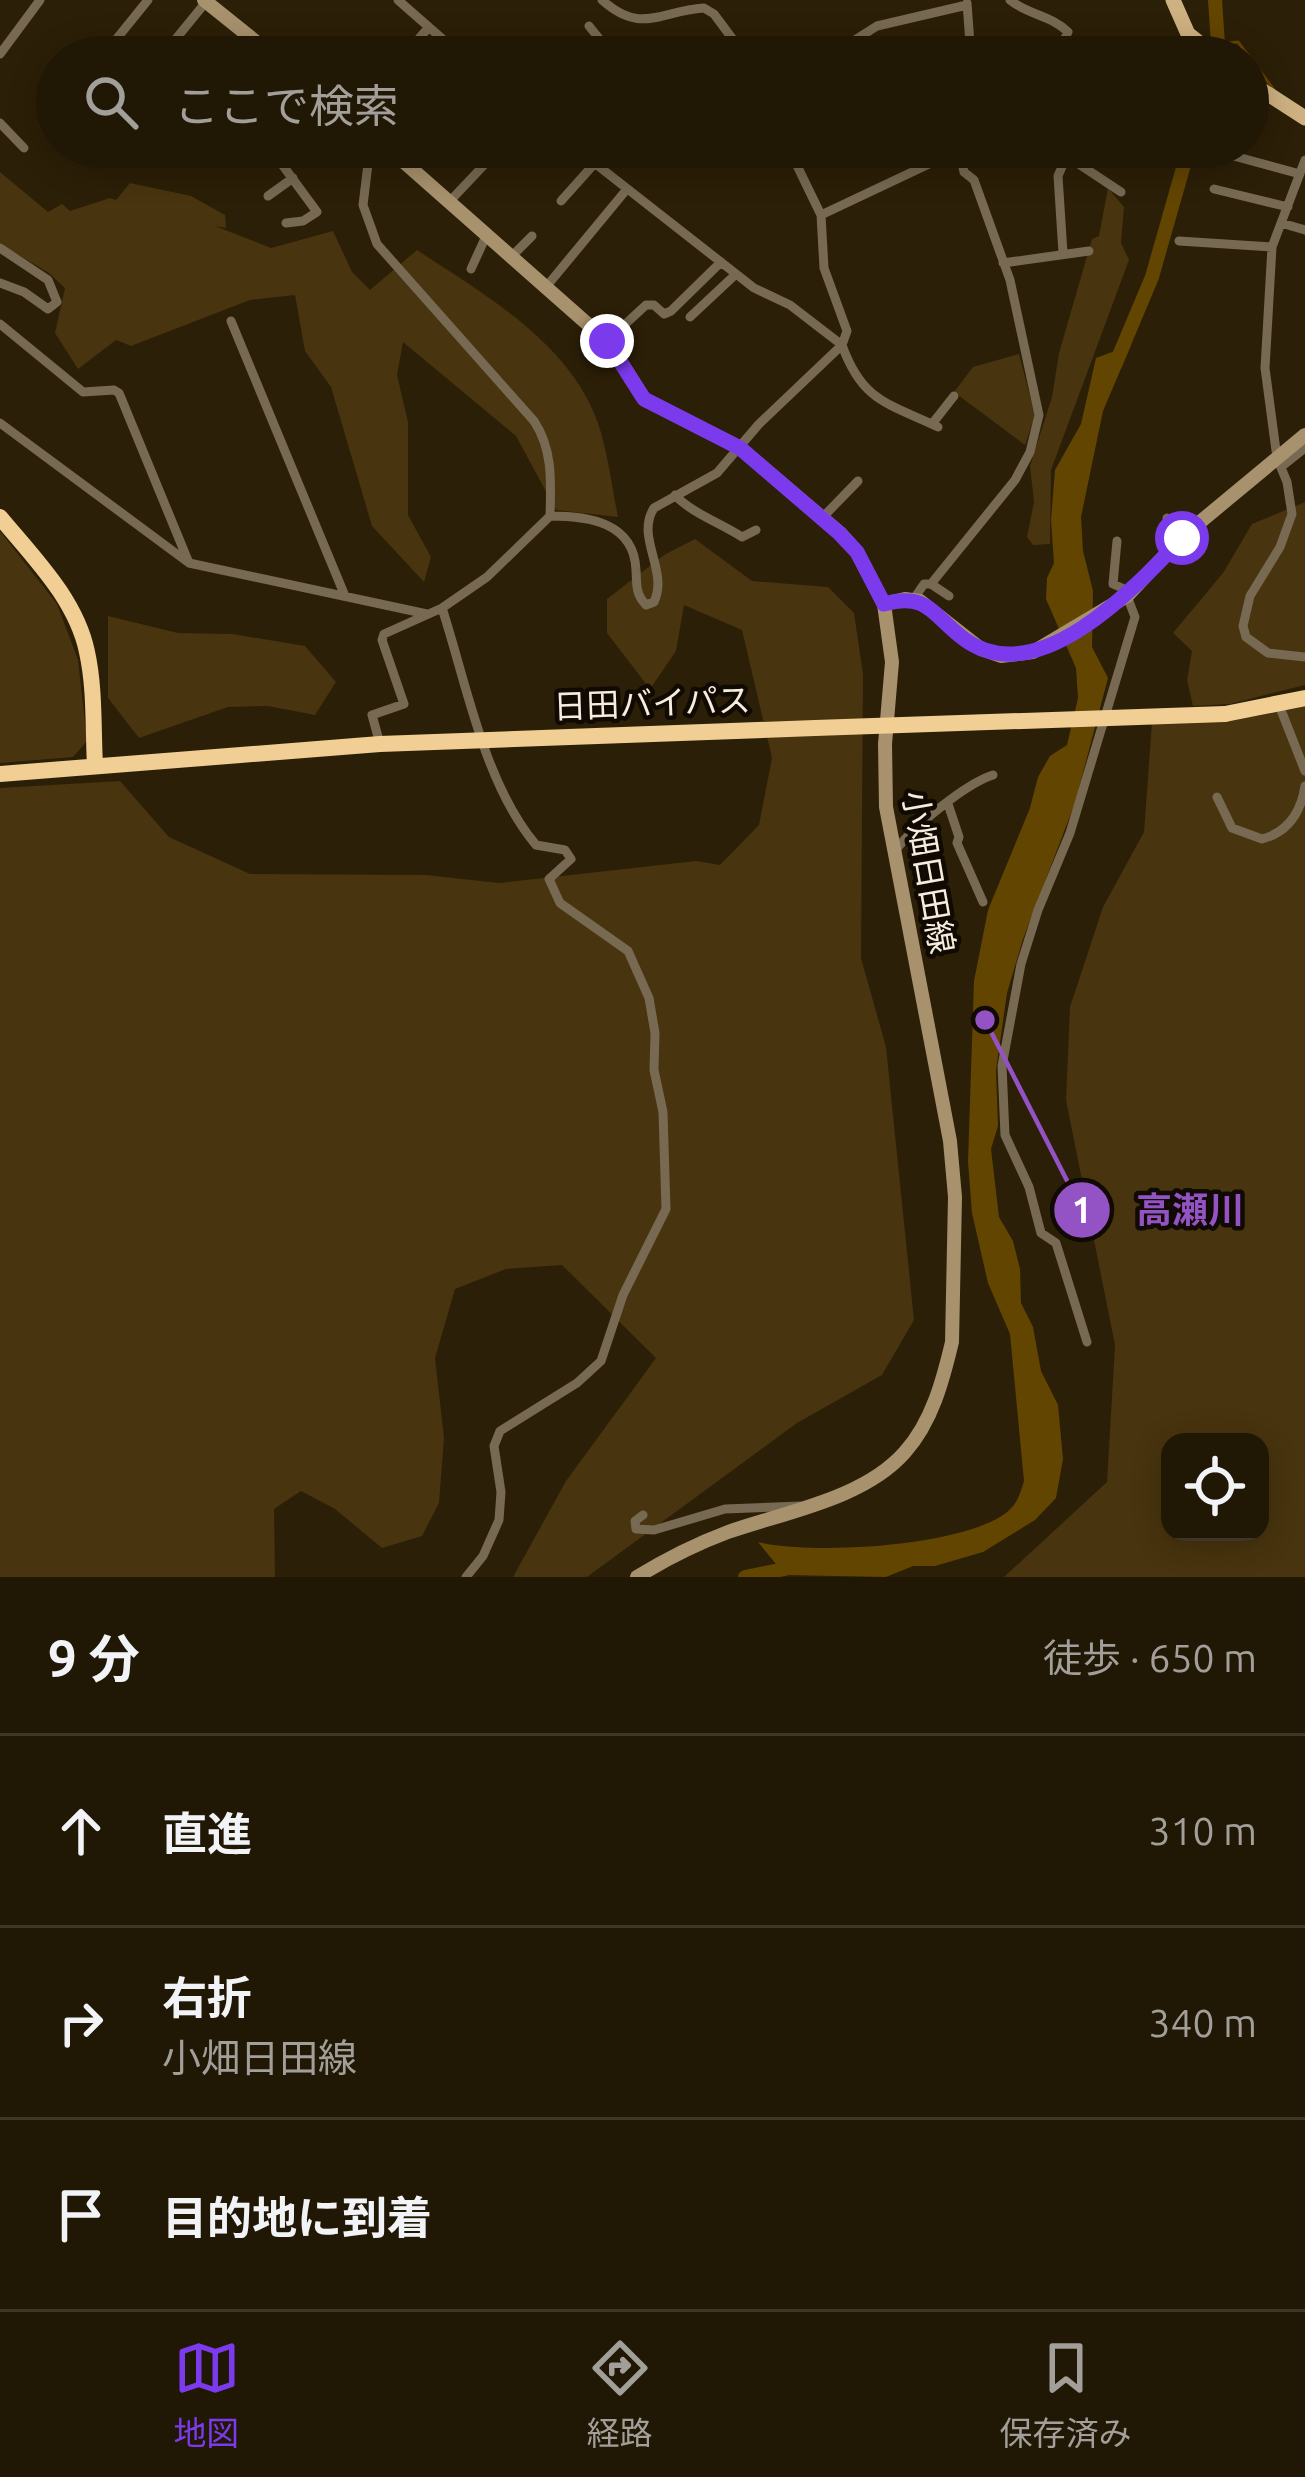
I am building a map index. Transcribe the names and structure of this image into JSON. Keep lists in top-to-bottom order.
{
  "streets": {
    "highway": ["日田バイパス"],
    "main road": ["小畑日田線"]
  },
  "places": ["高瀬川"],
  "page": {
    "search": "ここで検索",
    "heading": ["9 分", "徒歩 · 650 m"],
    "list": [
      ["直進", "310 m"],
      ["右折", "小畑日田線", "340 m"],
      "目的地に到着"
    ],
    "nav": ["地図", "経路", "保存済み"]
  }
}
